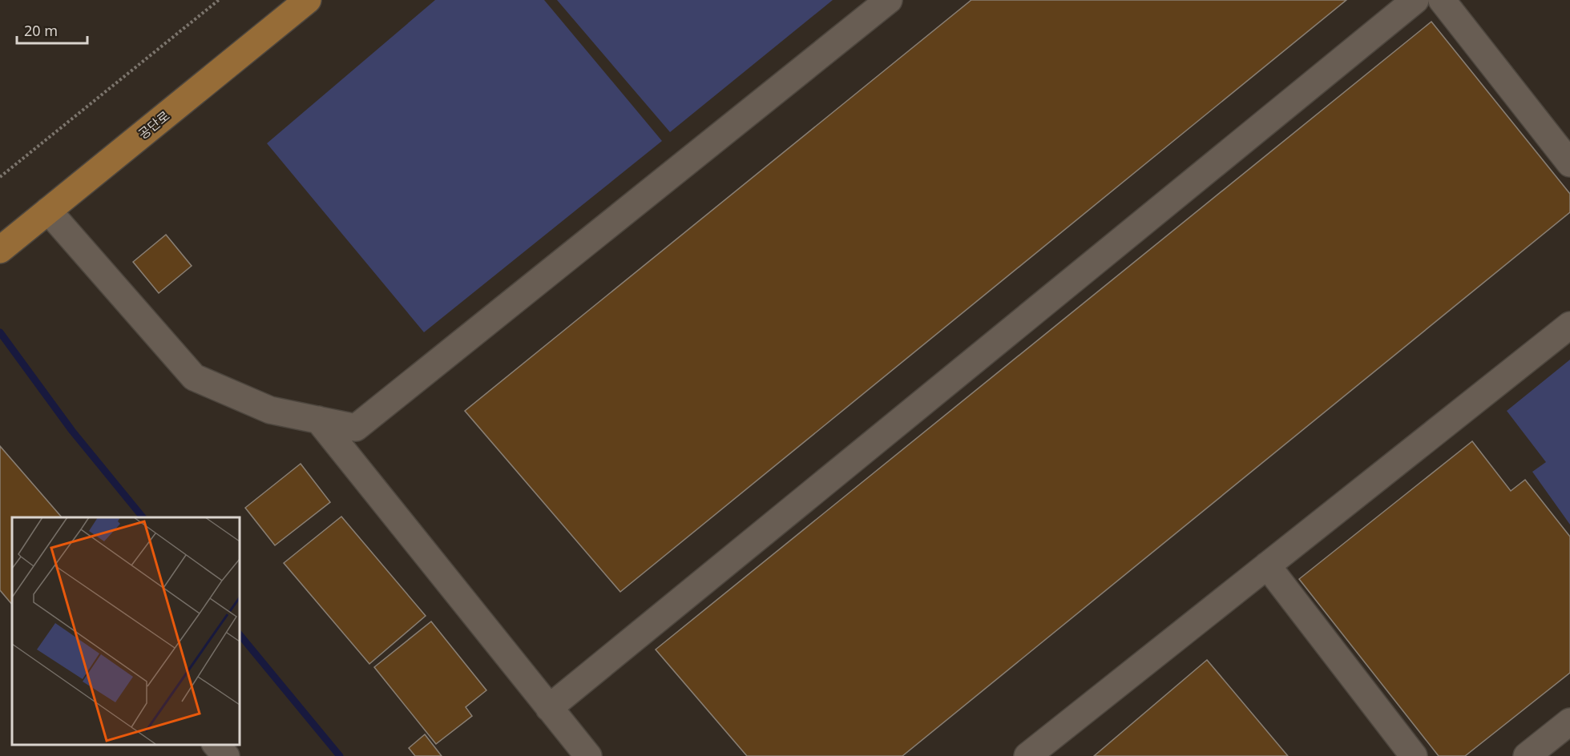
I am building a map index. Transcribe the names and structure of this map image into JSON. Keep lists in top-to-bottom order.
{
  "streets": {
    "main road": ["공단로"]
  },
  "scale_bar": "20 m"
}
